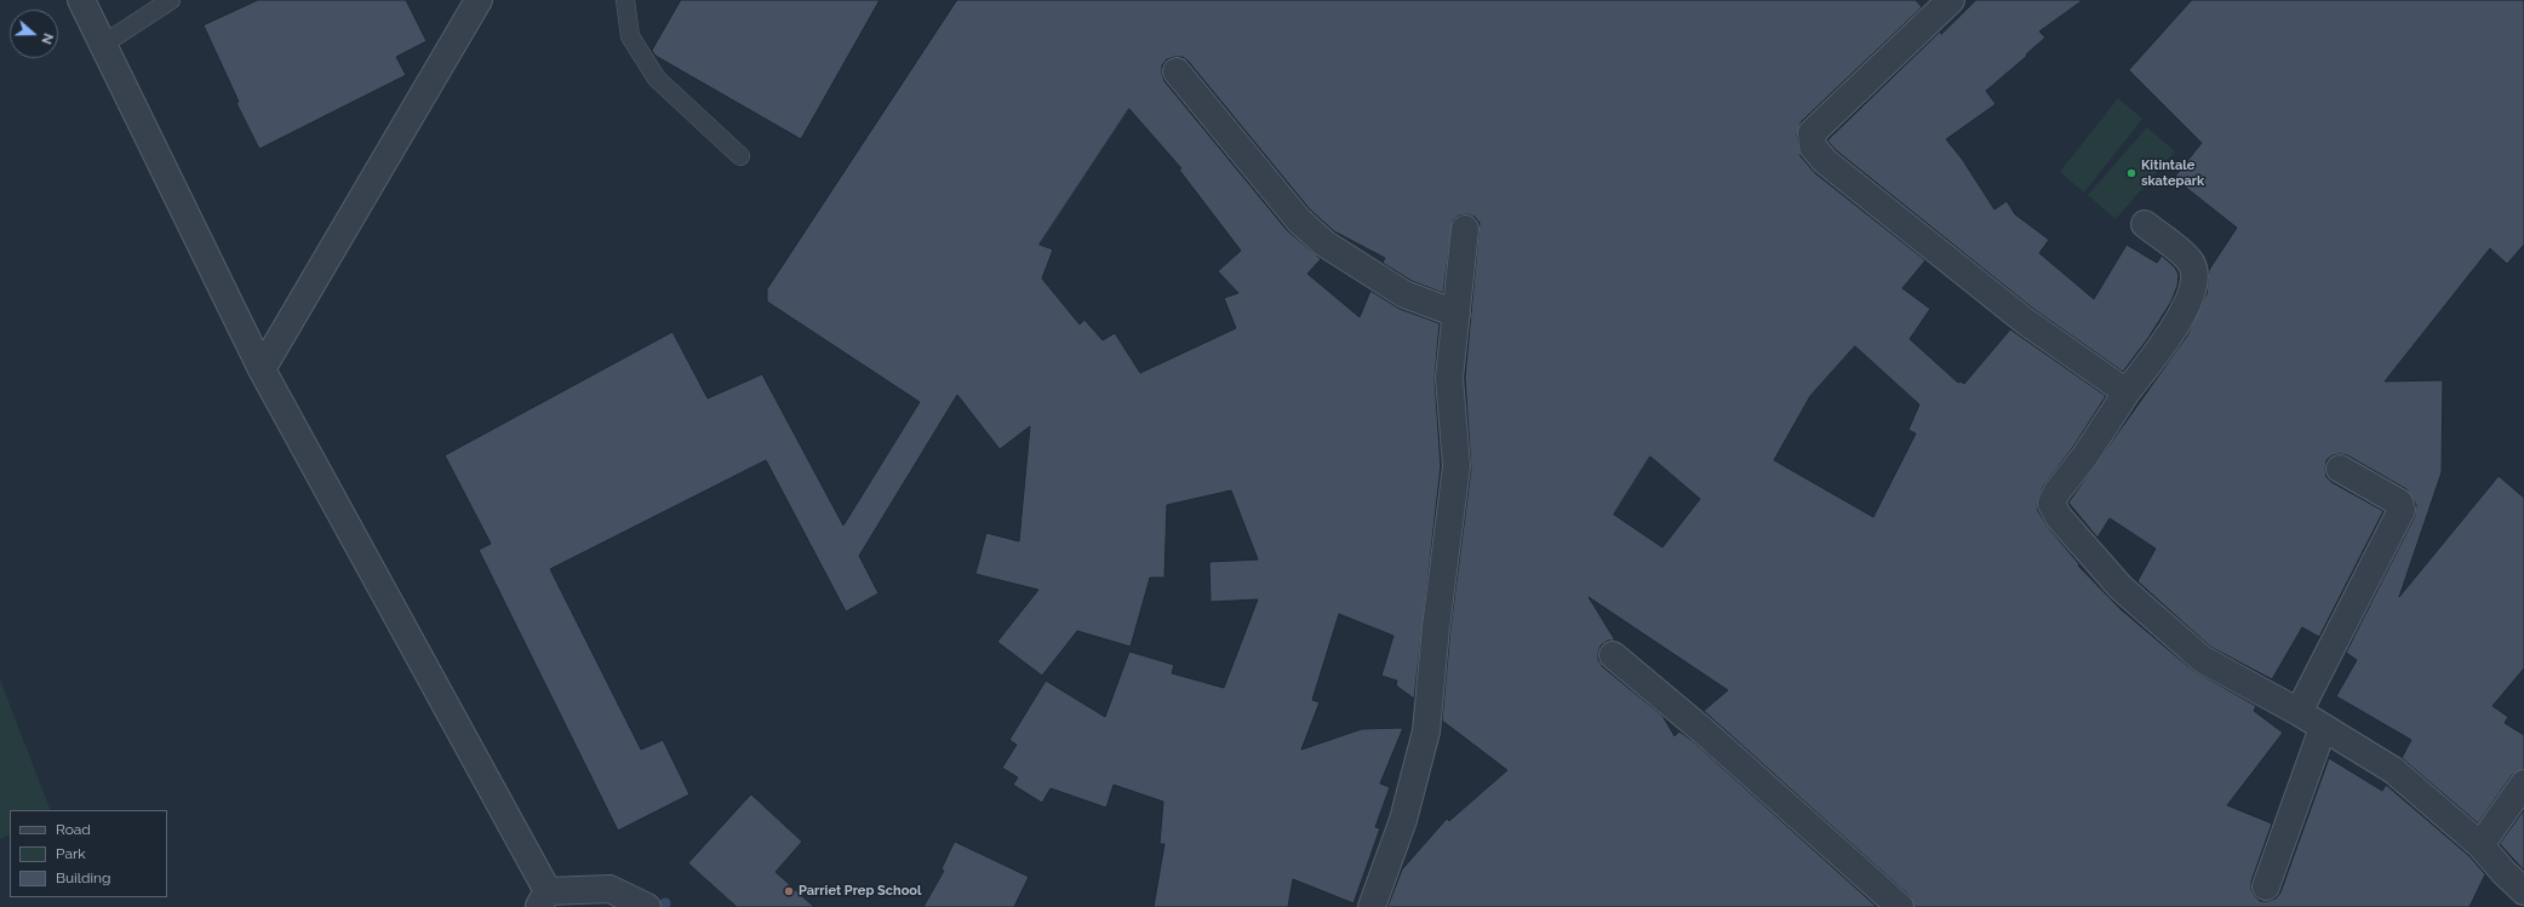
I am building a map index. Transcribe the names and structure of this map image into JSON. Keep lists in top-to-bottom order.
{
  "places": ["Kitintale skatepark", "Parriet Prep School"],
  "legend": ["Road", "Park", "Building"],
  "north": "right"
}
